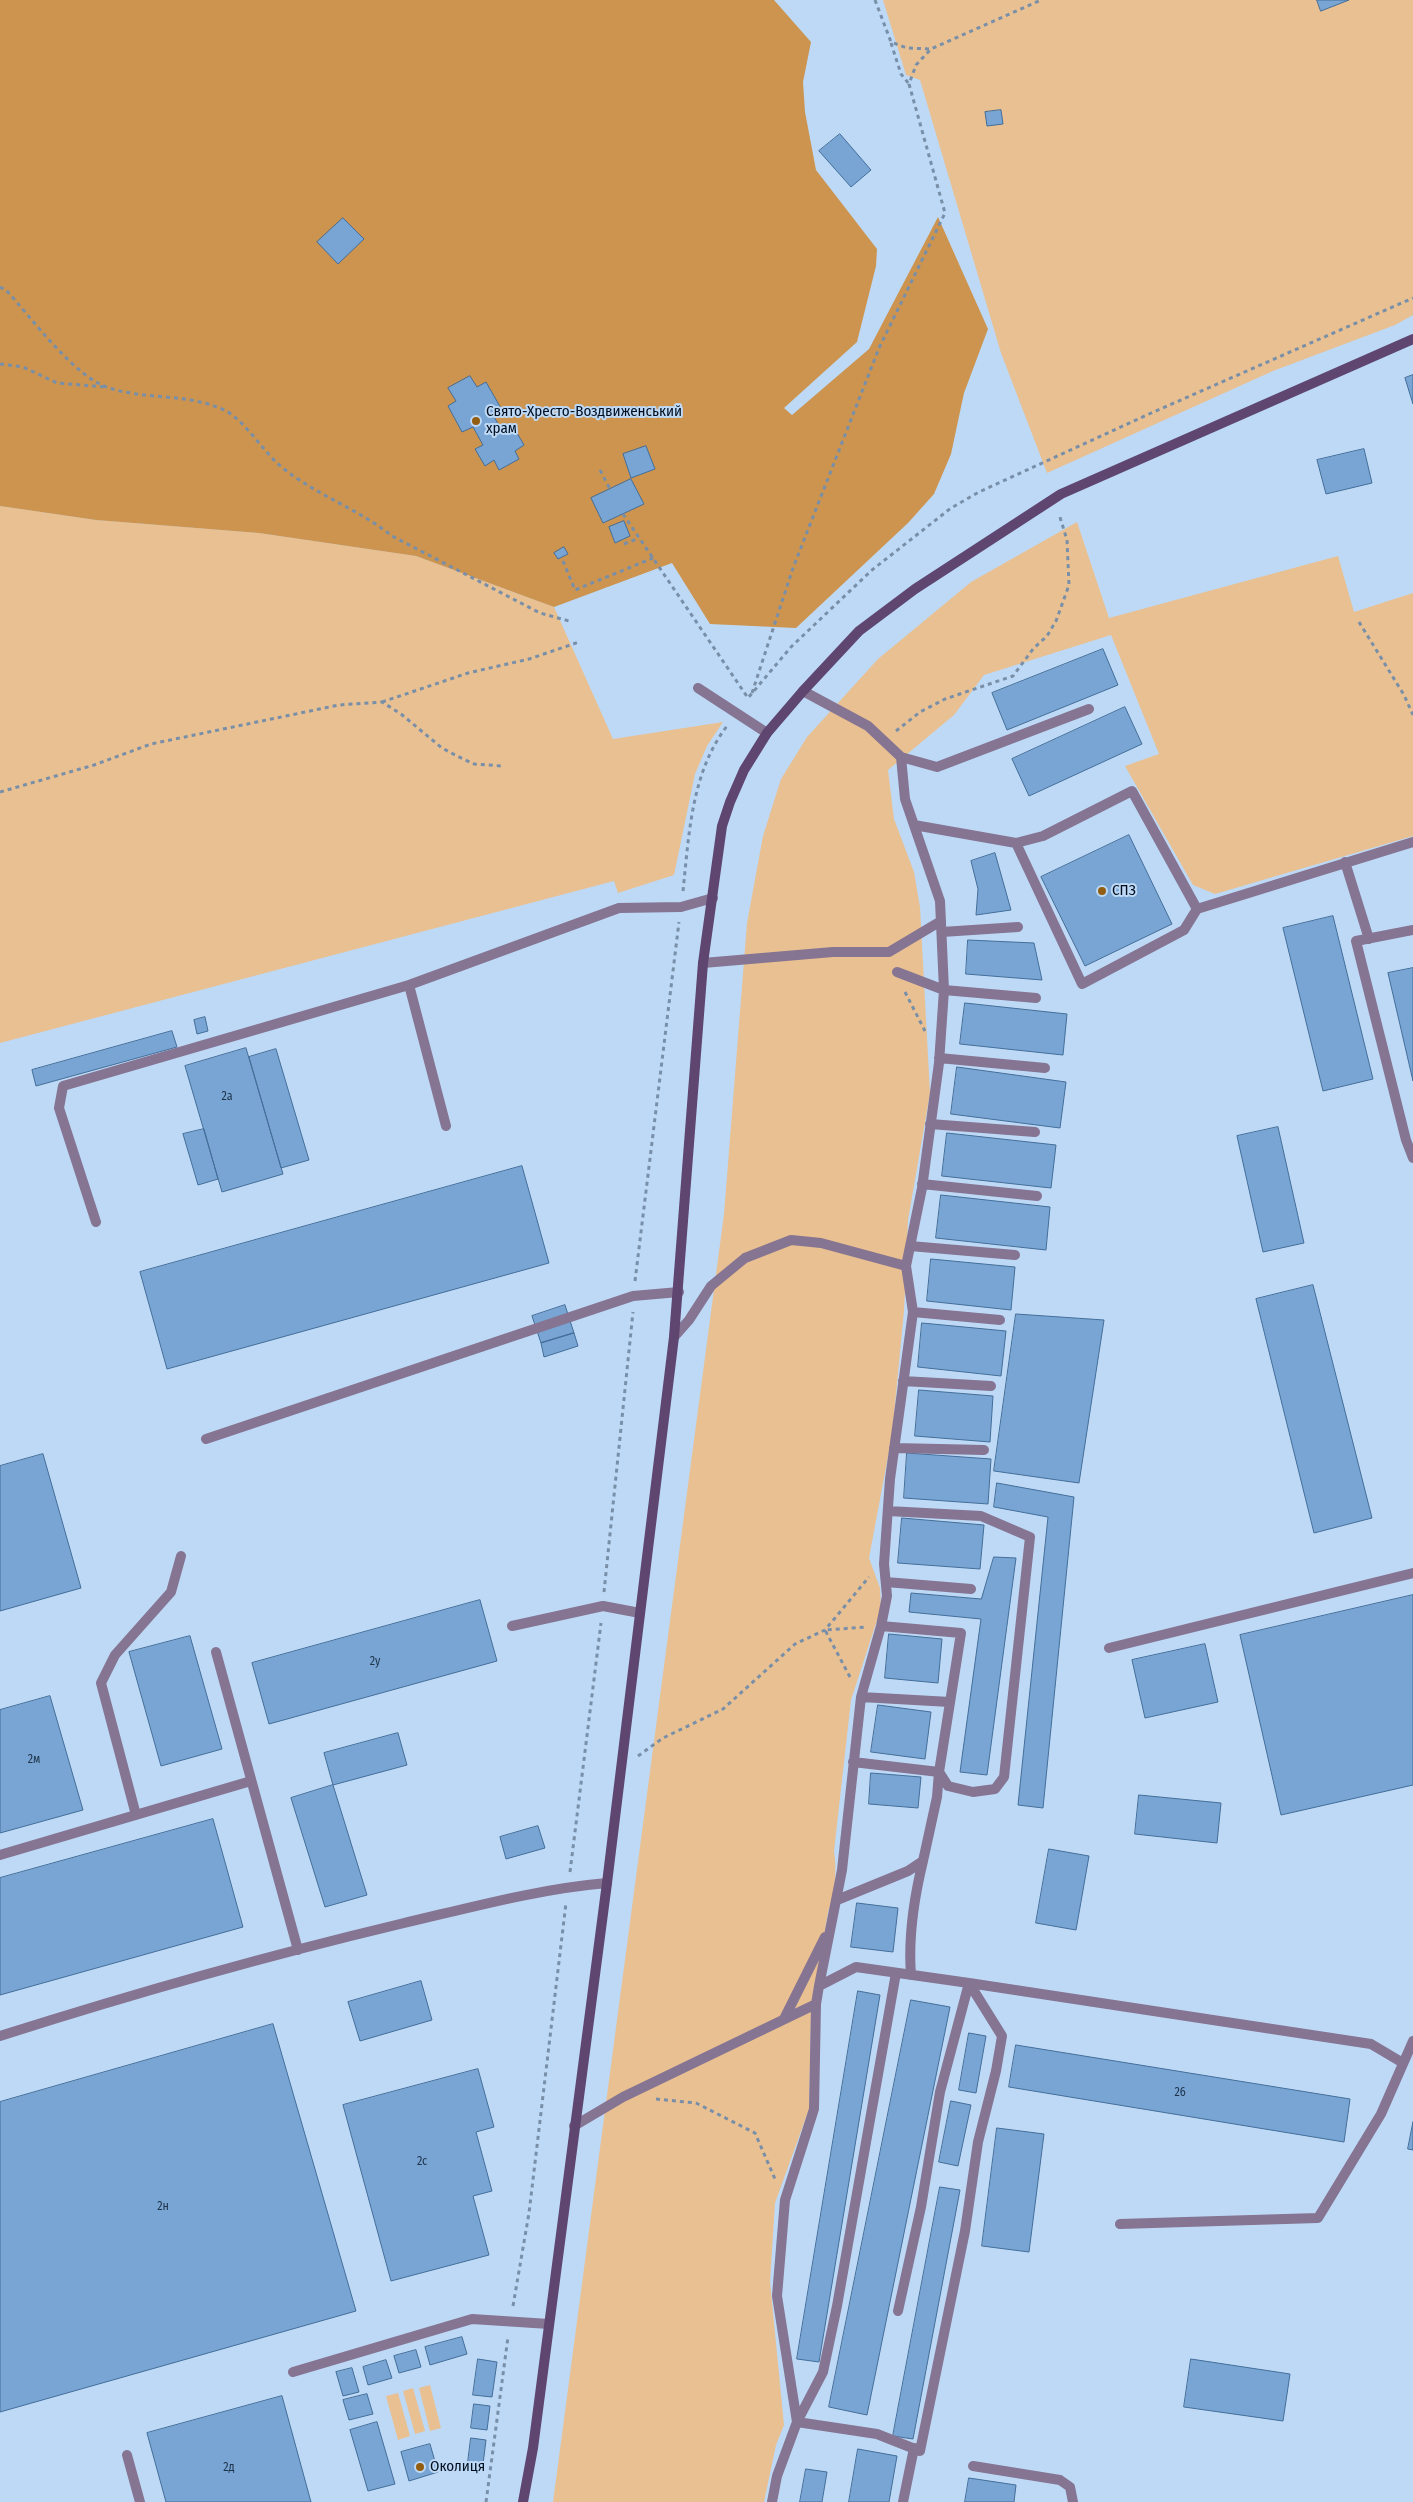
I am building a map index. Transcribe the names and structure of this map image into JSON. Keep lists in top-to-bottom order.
{
  "places": ["Свято-Хресто-Воздвиженський храм", "СПЗ", "Околиця"],
  "house_numbers": [
    "2а",
    "2у",
    "2м",
    "26",
    "2с",
    "2н",
    "2д"
  ]
}
